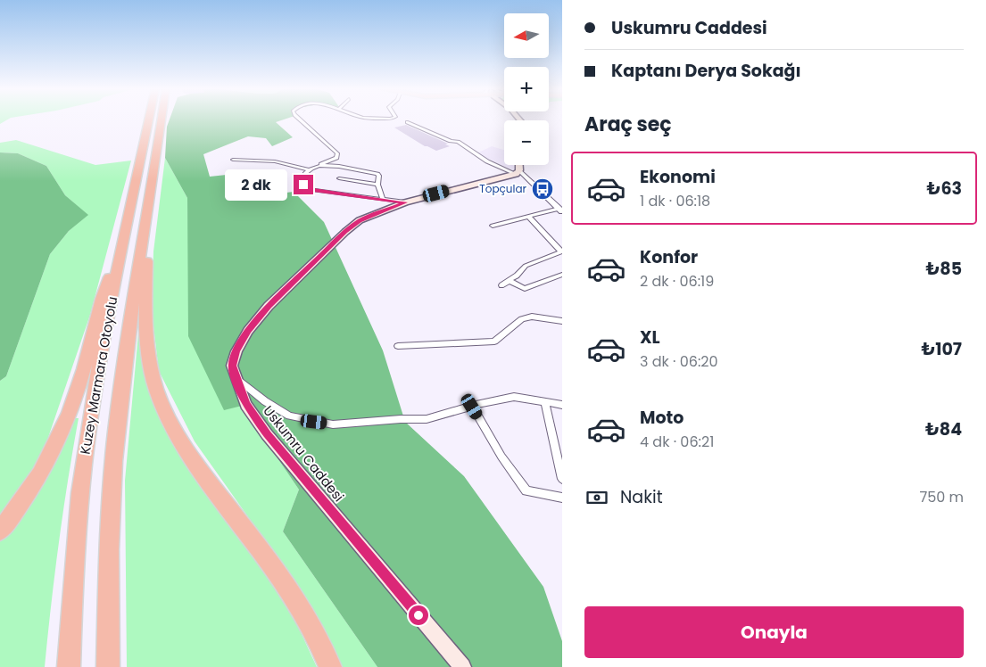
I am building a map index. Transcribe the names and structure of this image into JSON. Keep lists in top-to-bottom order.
{
  "streets": {
    "highway": ["Kuzey Marmara Otoyolu"],
    "main road": ["Uskumru Caddesi"]
  },
  "places": {
    "bus stop": ["Topçular"]
  },
  "north": "left",
  "page": {
    "banner": ["Uskumru Caddesi", "Kaptanı Derya Sokağı"],
    "map_buttons": ["+", "−"],
    "heading": "Araç seç",
    "list": [
      {
        "name": "Ekonomi",
        "note": "1 dk · 06:18",
        "value": "₺63"
      },
      {
        "name": "Konfor",
        "note": "2 dk · 06:19",
        "value": "₺85"
      },
      {
        "name": "XL",
        "note": "3 dk · 06:20",
        "value": "₺107"
      },
      {
        "name": "Moto",
        "note": "4 dk · 06:21",
        "value": "₺84"
      }
    ],
    "bubble": "2 dk",
    "pay": ["Nakit", "750 m"],
    "buttons": "Onayla"
  }
}
